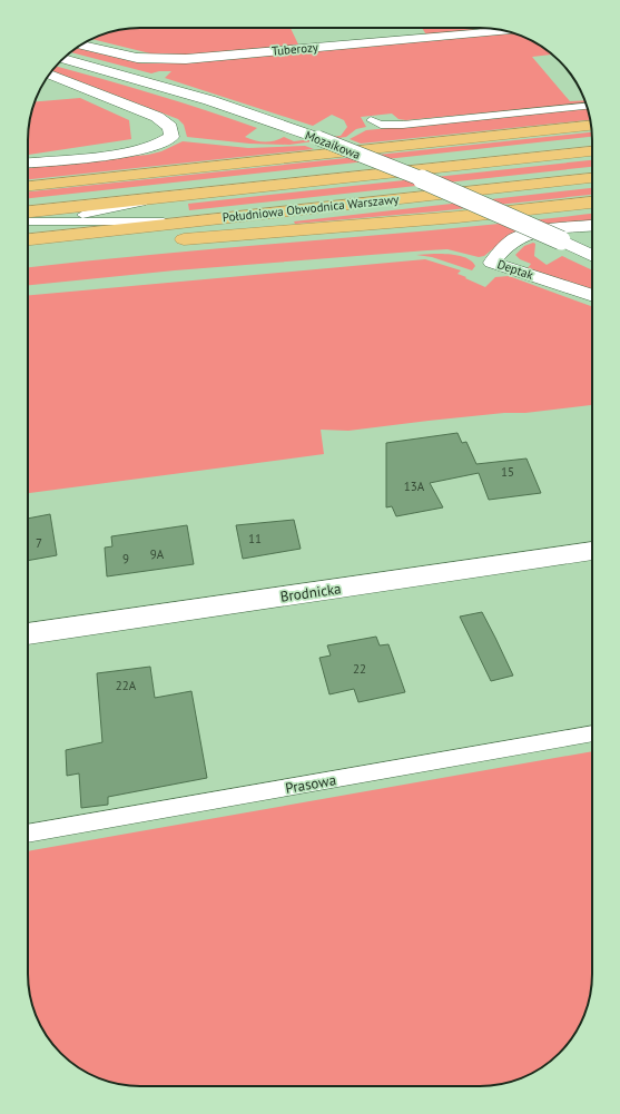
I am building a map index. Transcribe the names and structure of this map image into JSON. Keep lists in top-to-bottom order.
{
  "streets": {
    "highway": ["Południowa Obwodnica Warszawy"],
    "street": [
      "Tuberozy",
      "Mozaikowa",
      "Deptak",
      "Brodnicka"
    ],
    "lane": ["Prasowa"]
  },
  "house_numbers": [
    "15",
    "13A",
    "11",
    "7",
    "9A",
    "9",
    "22",
    "22A"
  ]
}
